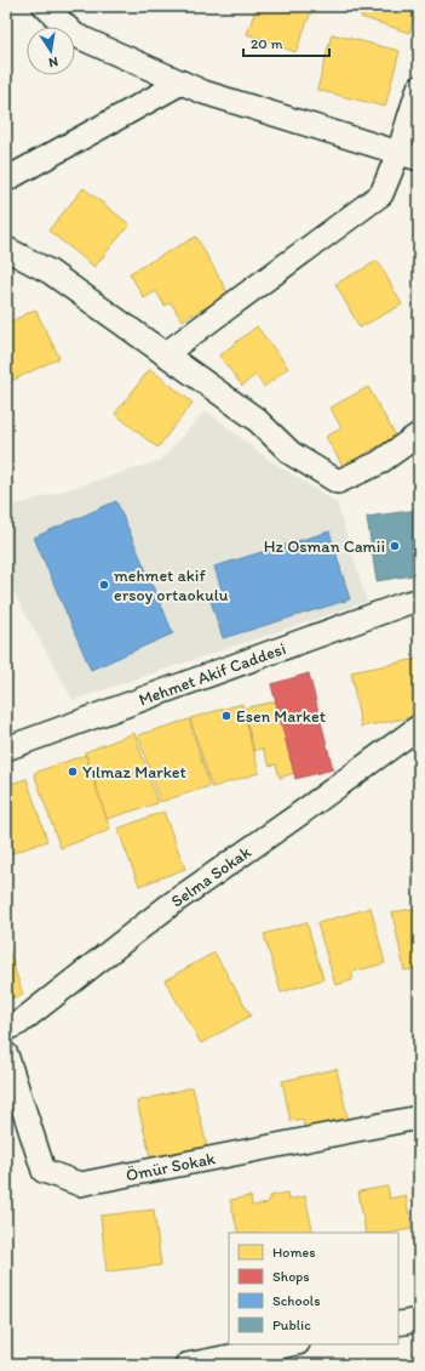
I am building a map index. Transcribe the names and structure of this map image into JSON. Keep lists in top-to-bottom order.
{
  "streets": {
    "street": ["Mehmet Akif Caddesi", "Selma Sokak", "Ömür Sokak"]
  },
  "places": [
    "Hz Osman Camii",
    "mehmet akif ersoy ortaokulu",
    "Esen Market",
    "Yılmaz Market"
  ],
  "legend": [
    "Homes",
    "Shops",
    "Schools",
    "Public"
  ],
  "scale_bar": "20 m",
  "north": "bottom"
}
